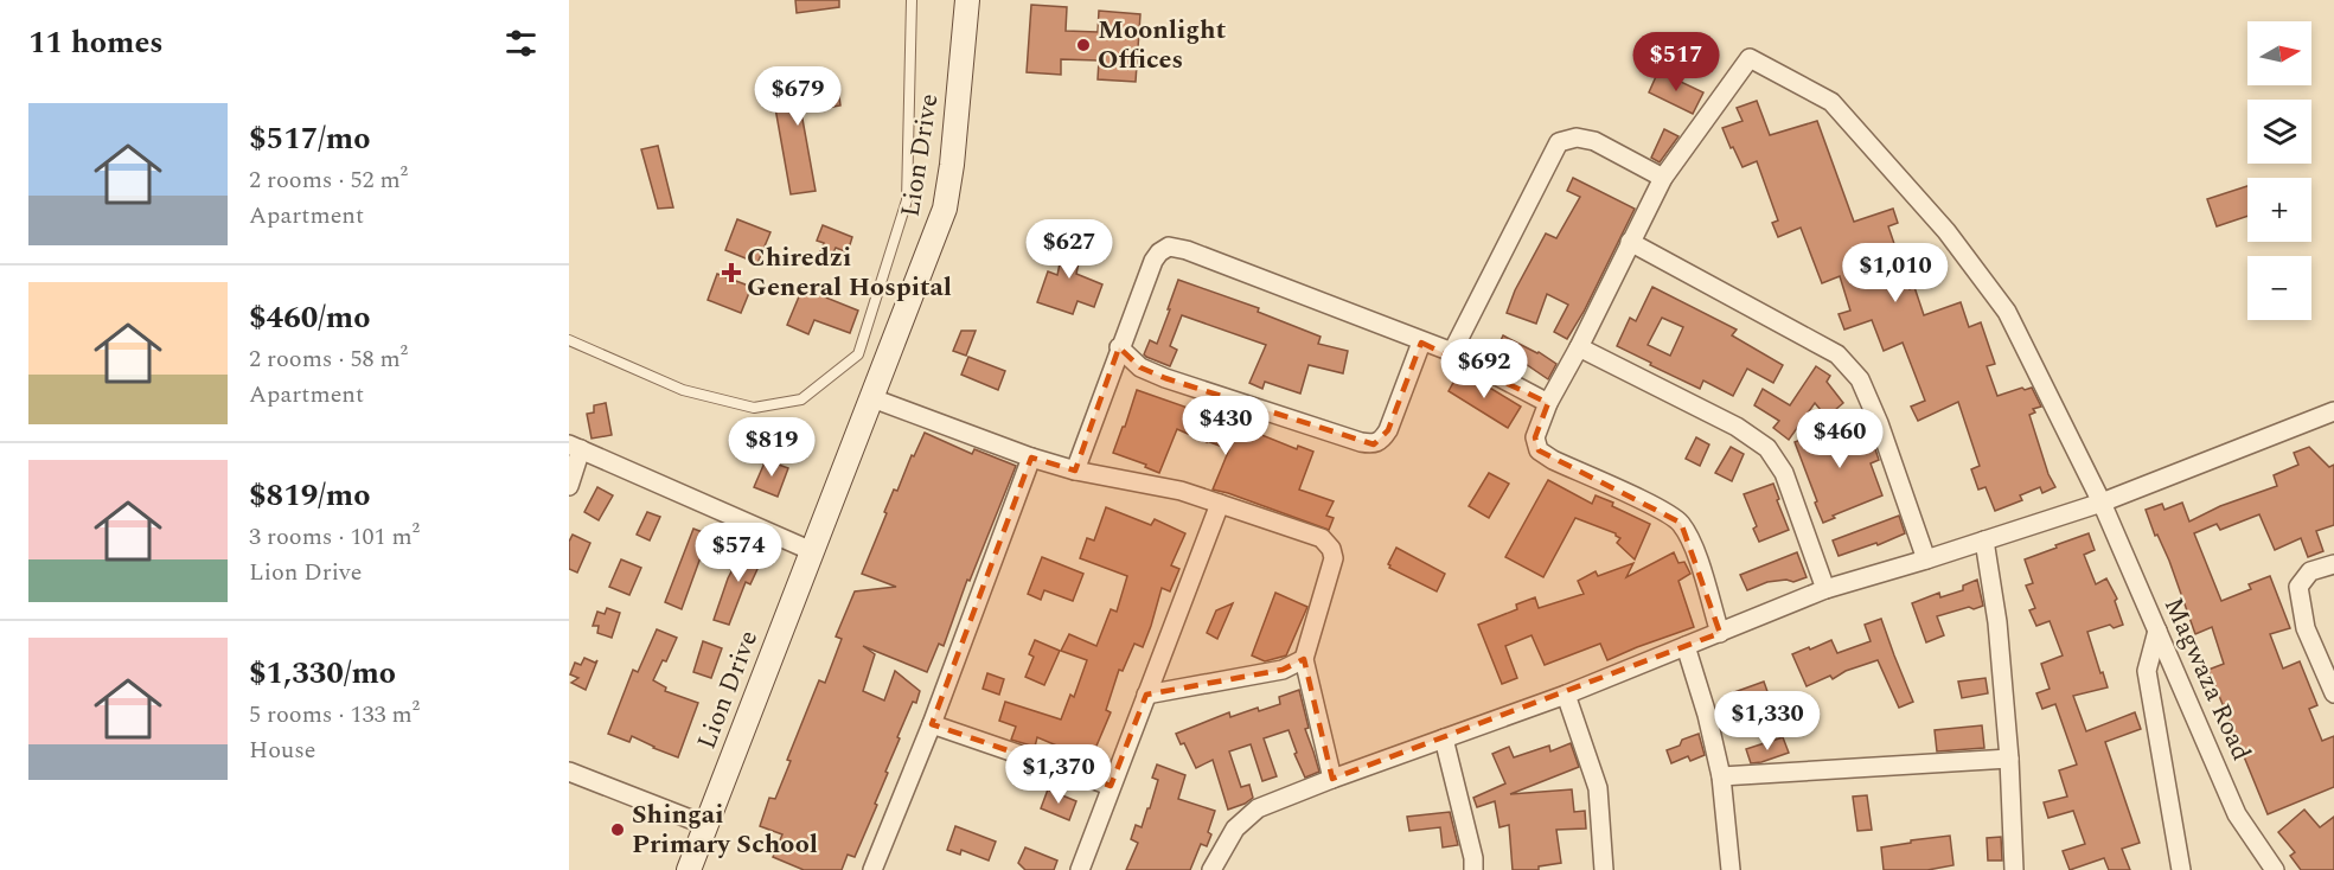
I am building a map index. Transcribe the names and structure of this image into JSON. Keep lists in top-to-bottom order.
{
  "streets": {
    "street": ["Lion Drive", "Magwaza Road"]
  },
  "places": {
    "other": ["Moonlight Offices", "Shingai Primary School"],
    "health": ["Chiredzi General Hospital"]
  },
  "north": "right",
  "page": {
    "heading": "11 homes",
    "map_buttons": ["+", "−"],
    "price": [
      "$517",
      "$679",
      "$627",
      "$1,010",
      "$692",
      "$430",
      "$460",
      "$819",
      "$574",
      "$1,330",
      "$1,370"
    ],
    "list": [
      {
        "name": "$517/mo",
        "note": "2 rooms · 52 m² · Apartment"
      },
      {
        "name": "$460/mo",
        "note": "2 rooms · 58 m² · Apartment"
      },
      {
        "name": "$819/mo",
        "note": "3 rooms · 101 m² · Lion Drive"
      },
      {
        "name": "$1,330/mo",
        "note": "5 rooms · 133 m² · House"
      }
    ]
  }
}
